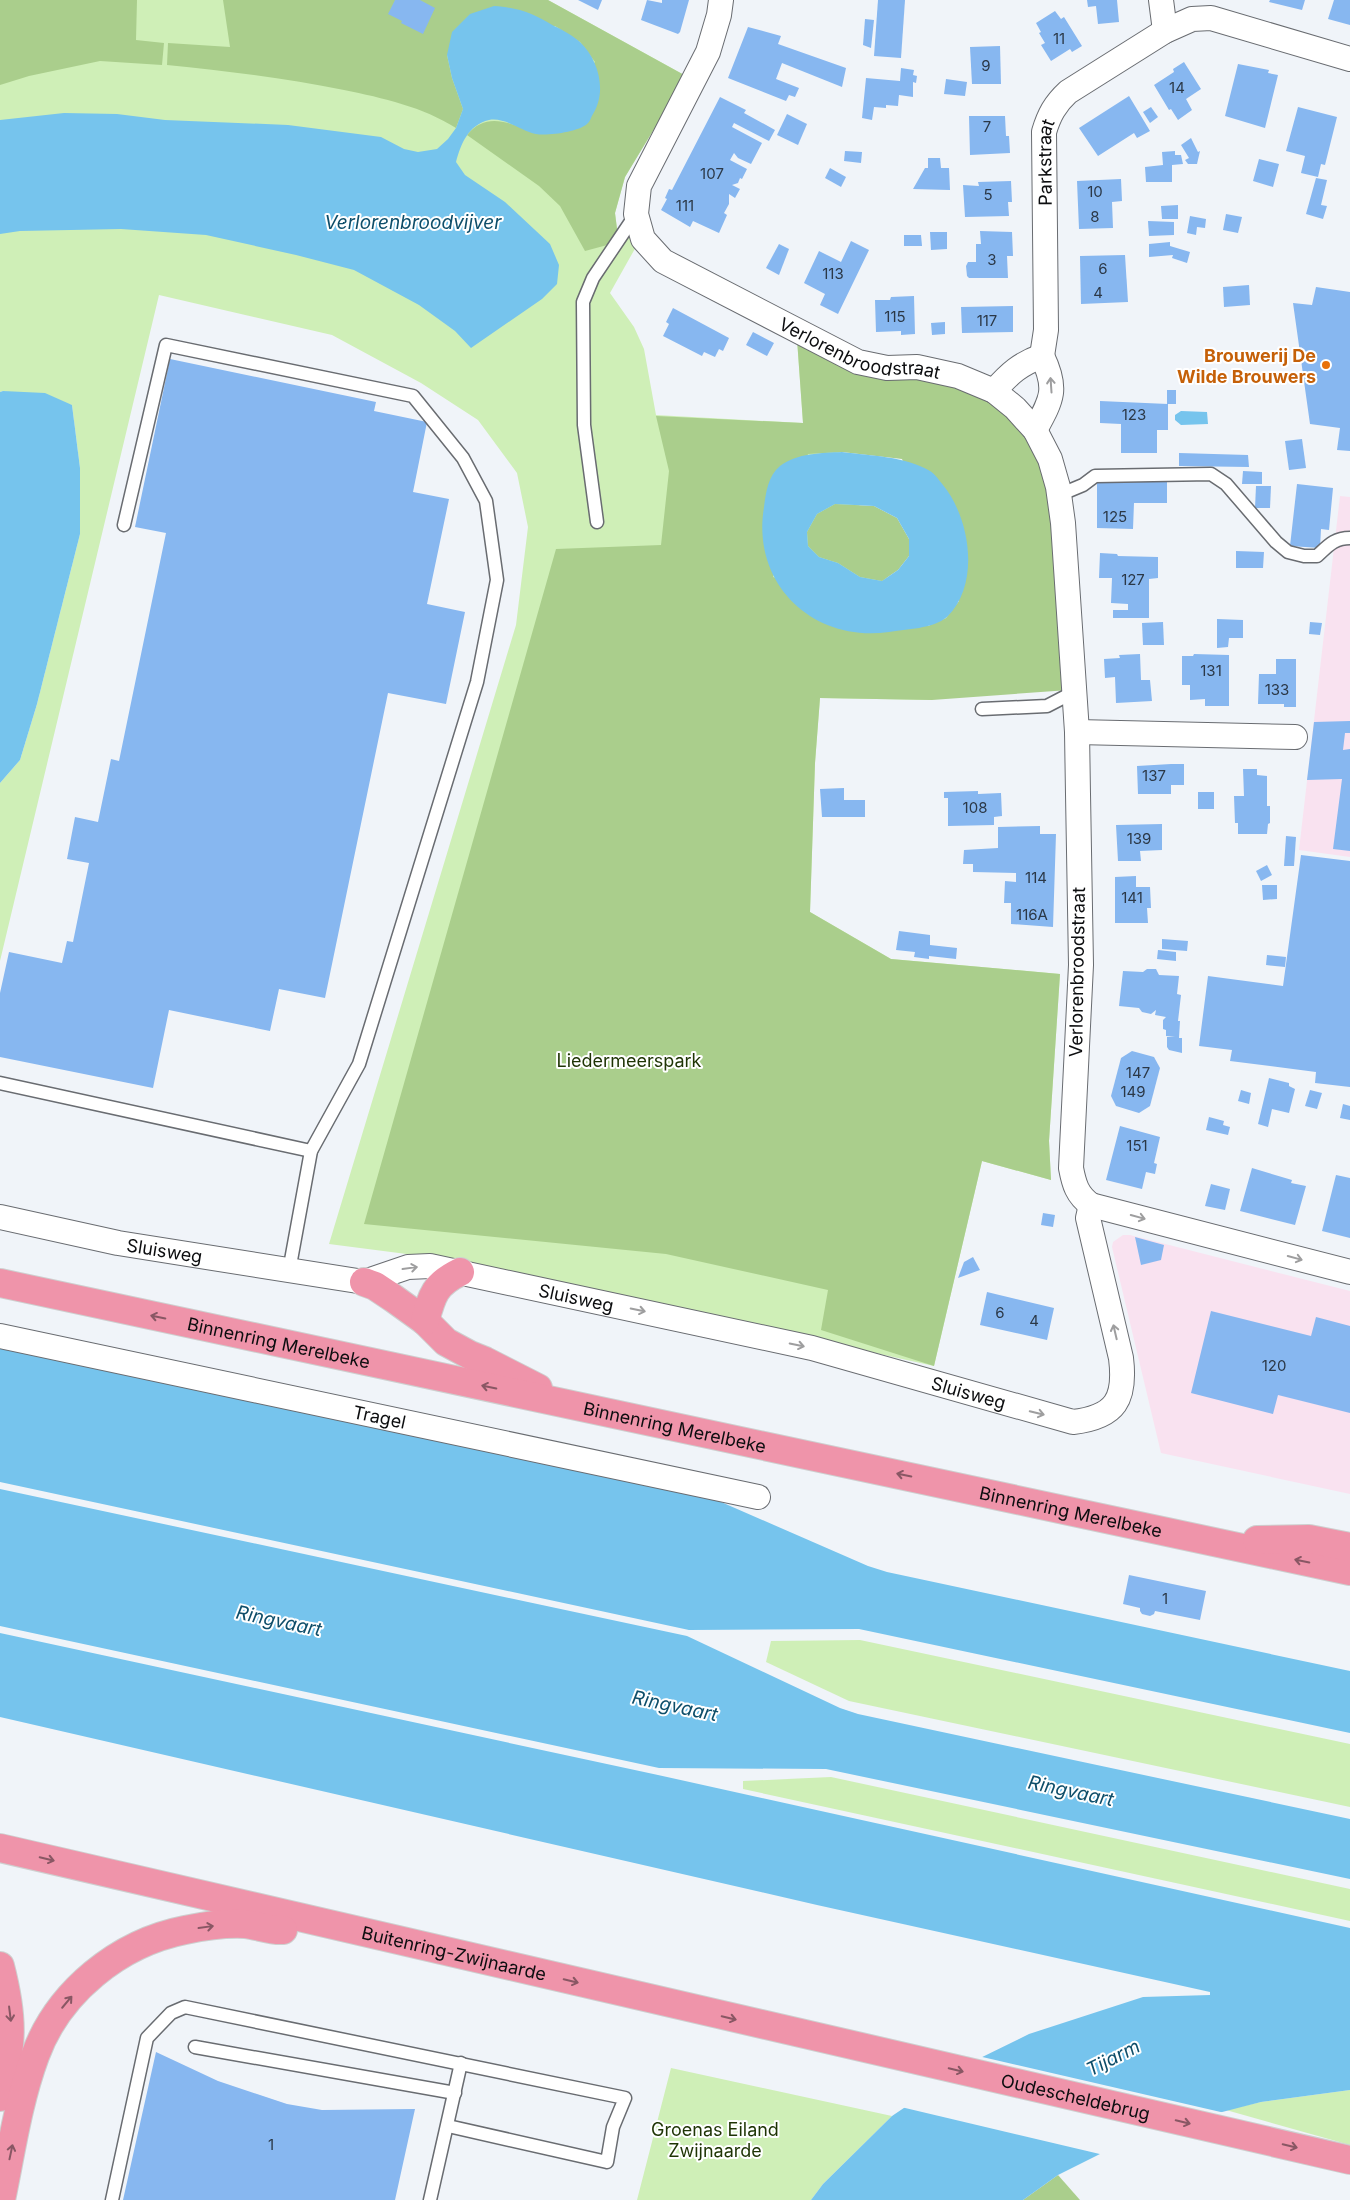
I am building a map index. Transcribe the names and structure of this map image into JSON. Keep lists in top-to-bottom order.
{
  "streets": {
    "highway": ["Binnenring Merelbeke", "Buitenring-Zwijnaarde", "Oudescheldebrug"],
    "street": [
      "Parkstraat",
      "Verlorenbroodstraat",
      "Sluisweg",
      "Tragel"
    ]
  },
  "crossings": [
    ["Parkstraat", "Verlorenbroodstraat"],
    ["Verlorenbroodstraat", "Sluisweg"],
    ["Buitenring-Zwijnaarde", "Oudescheldebrug"]
  ],
  "one_way": ["Binnenring Merelbeke", "Buitenring-Zwijnaarde", "Oudescheldebrug"],
  "water": ["Verlorenbroodvijver", "Ringvaart", "Tijarm"],
  "parks": ["Liedermeerspark", "Groenas Eiland Zwijnaarde"],
  "places": ["Brouwerij De Wilde Brouwers"],
  "house_numbers": [
    "11",
    "9",
    "14",
    "7",
    "107",
    "10",
    "5",
    "111",
    "8",
    "3",
    "6",
    "113",
    "4",
    "115",
    "117",
    "123",
    "125",
    "127",
    "131",
    "133",
    "137",
    "108",
    "139",
    "114",
    "141",
    "116A",
    "147",
    "149",
    "151",
    "6",
    "4",
    "120",
    "1",
    "1"
  ]
}
